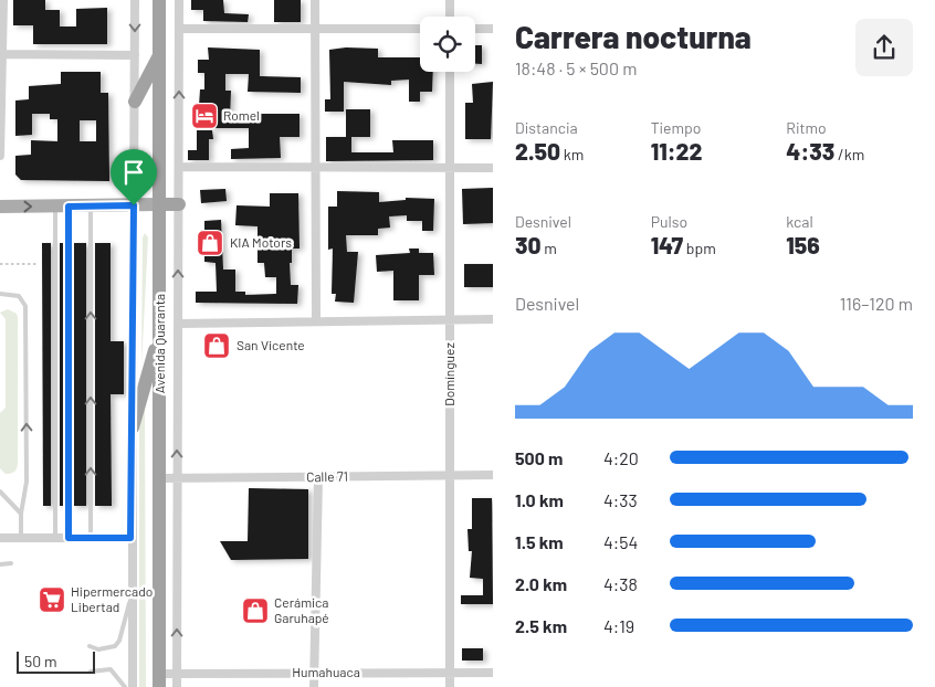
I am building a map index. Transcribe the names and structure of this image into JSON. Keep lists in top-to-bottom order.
{
  "streets": {
    "highway": ["Avenida Quaranta"],
    "street": ["Domínguez", "Calle 71", "Humahuaca"]
  },
  "crossings": [
    ["Avenida Quaranta", "Calle 71"],
    ["Avenida Quaranta", "Humahuaca"],
    ["Domínguez", "Calle 71"],
    ["Domínguez", "Humahuaca"]
  ],
  "places": {
    "hotel": ["Romel"],
    "shop": ["KIA Motors", "San Vicente", "Cerámica Garuhapé"],
    "supermarket": ["Hipermercado Libertad"]
  },
  "scale_bar": "50 m",
  "page": {
    "heading": ["Carrera nocturna", "18:48 · 5 × 500 m"],
    "stats": [
      ["Distancia", "2.50 km"],
      ["Tiempo", "11:22"],
      ["Ritmo", "4:33 /km"],
      ["Desnivel", "30 m"],
      ["Pulso", "147 bpm"],
      ["kcal", "156"]
    ],
    "chart": ["Desnivel", "116–120 m"],
    "list": [
      {
        "name": "500 m",
        "note": "4:20"
      },
      {
        "name": "1.0 km",
        "note": "4:33"
      },
      {
        "name": "1.5 km",
        "note": "4:54"
      },
      {
        "name": "2.0 km",
        "note": "4:38"
      },
      {
        "name": "2.5 km",
        "note": "4:19"
      }
    ],
    "scale": "50 m"
  }
}
